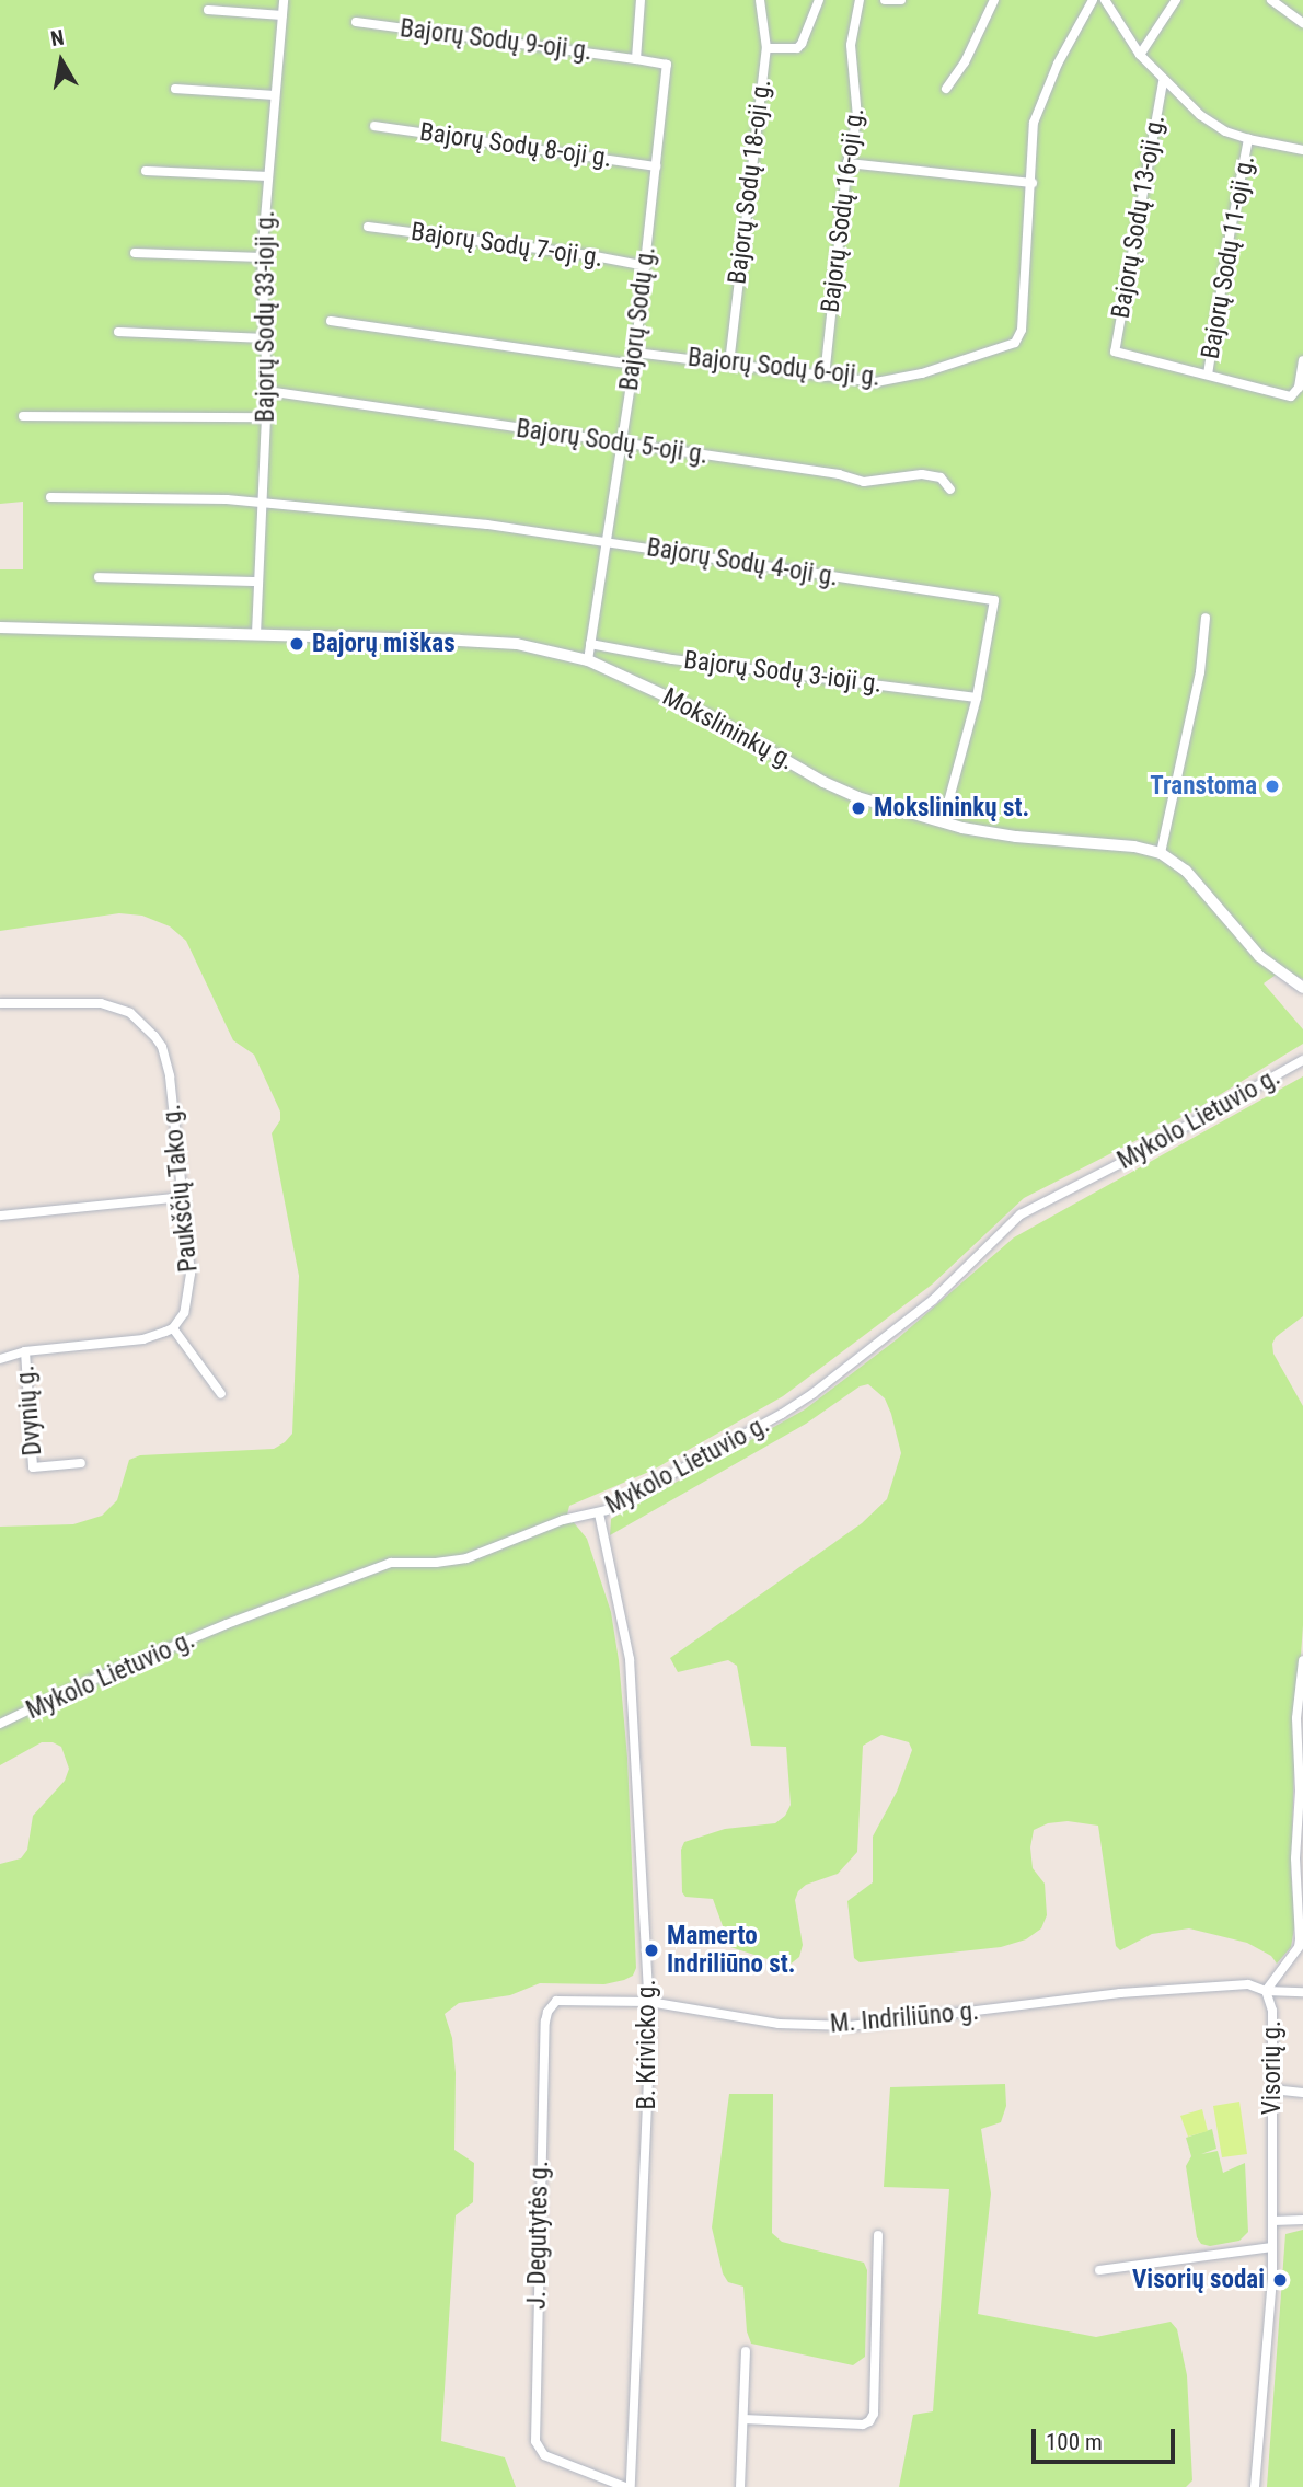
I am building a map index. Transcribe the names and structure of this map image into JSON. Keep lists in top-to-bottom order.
{
  "streets": {
    "street": [
      "Bajorų Sodų 9-oji g.",
      "Bajorų Sodų 8-oji g.",
      "Bajorų Sodų 18-oji g.",
      "Bajorų Sodų 16-oji g.",
      "Bajorų Sodų 13-oji g.",
      "Bajorų Sodų 7-oji g.",
      "Bajorų Sodų 11-oji g.",
      "Bajorų Sodų 33-ioji g.",
      "Bajorų Sodų g.",
      "Bajorų Sodų 6-oji g.",
      "Bajorų Sodų 5-oji g.",
      "Bajorų Sodų 4-oji g.",
      "Bajorų Sodų 3-ioji g.",
      "Mokslininkų g.",
      "Mykolo Lietuvio g.",
      "Paukščių Tako g.",
      "Dvynių g.",
      "M. Indriliūno g.",
      "B. Krivicko g.",
      "Visorių g.",
      "J. Degutytės g."
    ]
  },
  "crossings": [
    ["Bajorų Sodų 9-oji g.", "Bajorų Sodų g."],
    ["Bajorų Sodų 8-oji g.", "Bajorų Sodų g."],
    ["Bajorų Sodų 18-oji g.", "Bajorų Sodų 6-oji g."],
    ["Bajorų Sodų 16-oji g.", "Bajorų Sodų 6-oji g."],
    ["Bajorų Sodų 13-oji g.", "Bajorų Sodų 11-oji g."],
    ["Bajorų Sodų 7-oji g.", "Bajorų Sodų g."],
    ["Bajorų Sodų 33-ioji g.", "Bajorų Sodų 5-oji g."],
    ["Bajorų Sodų 33-ioji g.", "Bajorų Sodų 4-oji g."],
    ["Bajorų Sodų 33-ioji g.", "Mokslininkų g."],
    ["Bajorų Sodų g.", "Bajorų Sodų 6-oji g."],
    ["Bajorų Sodų g.", "Bajorų Sodų 5-oji g."],
    ["Bajorų Sodų g.", "Bajorų Sodų 4-oji g."],
    ["Bajorų Sodų g.", "Bajorų Sodų 3-ioji g."],
    ["Bajorų Sodų g.", "Mokslininkų g."],
    ["Bajorų Sodų 4-oji g.", "Bajorų Sodų 3-ioji g."],
    ["Bajorų Sodų 4-oji g.", "Mokslininkų g."],
    ["Mykolo Lietuvio g.", "B. Krivicko g."],
    ["M. Indriliūno g.", "B. Krivicko g."],
    ["M. Indriliūno g.", "Visorių g."],
    ["M. Indriliūno g.", "J. Degutytės g."]
  ],
  "places": [
    "Bajorų miškas",
    "Transtoma",
    "Mokslininkų st.",
    "Mamerto Indriliūno st.",
    "Visorių sodai"
  ],
  "scale_bar": "100 m",
  "north": "top"
}
